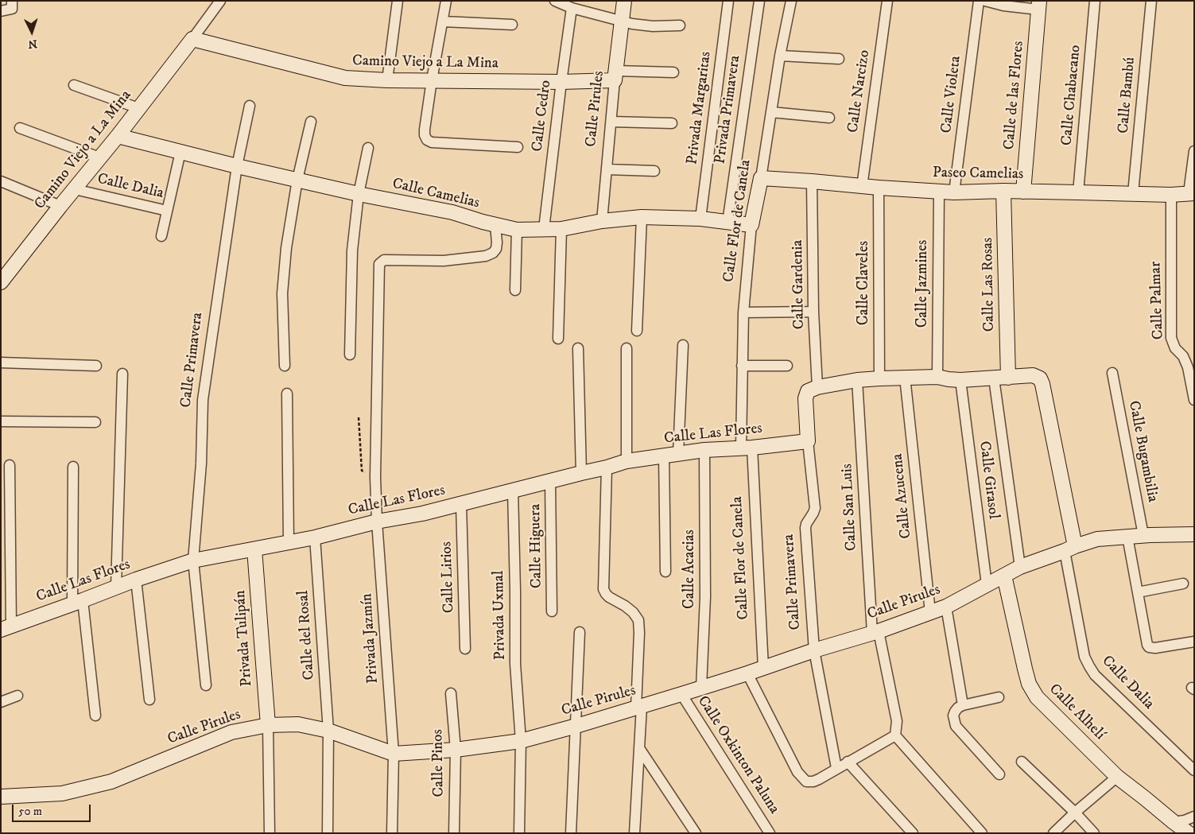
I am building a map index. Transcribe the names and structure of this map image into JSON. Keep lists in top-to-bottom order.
{
  "streets": {
    "street": [
      "Camino Viejo a La Mina",
      "Calle Narcizo",
      "Calle Violeta",
      "Calle de las Flores",
      "Calle Chabacano",
      "Calle Bambú",
      "Privada Margaritas",
      "Calle Pirules",
      "Privada Primavera",
      "Calle Cedro",
      "Paseo Camelias",
      "Calle Dalia",
      "Calle Camelias",
      "Calle Flor de Canela",
      "Calle Claveles",
      "Calle Jazmines",
      "Calle Gardenia",
      "Calle Las Rosas",
      "Calle Palmar",
      "Calle Primavera",
      "Calle Las Flores",
      "Calle Bugambilia",
      "Calle Girasol",
      "Calle Azucena",
      "Calle San Luis",
      "Calle Higuera",
      "Calle Acacias",
      "Calle Lirios",
      "Privada Uxmal",
      "Calle del Rosal",
      "Privada Tulipán",
      "Privada Jazmín",
      "Calle Alhelí",
      "Calle Oxkinton Paluna",
      "Calle Pinos"
    ]
  },
  "crossings": [
    ["Camino Viejo a La Mina", "Calle Pirules"],
    ["Camino Viejo a La Mina", "Calle Cedro"],
    ["Camino Viejo a La Mina", "Calle Dalia"],
    ["Camino Viejo a La Mina", "Calle Camelias"],
    ["Calle Narcizo", "Paseo Camelias"],
    ["Calle Violeta", "Paseo Camelias"],
    ["Calle de las Flores", "Paseo Camelias"],
    ["Calle Chabacano", "Paseo Camelias"],
    ["Calle Bambú", "Paseo Camelias"],
    ["Privada Margaritas", "Calle Camelias"],
    ["Calle Pirules", "Calle Dalia"],
    ["Calle Pirules", "Calle Camelias"],
    ["Calle Pirules", "Calle Flor de Canela"],
    ["Calle Pirules", "Calle Primavera"],
    ["Calle Pirules", "Calle Bugambilia"],
    ["Calle Pirules", "Calle Girasol"],
    ["Calle Pirules", "Calle Azucena"],
    ["Calle Pirules", "Calle San Luis"],
    ["Calle Pirules", "Calle Acacias"],
    ["Calle Pirules", "Privada Uxmal"],
    ["Calle Pirules", "Calle del Rosal"],
    ["Calle Pirules", "Privada Tulipán"],
    ["Calle Pirules", "Privada Jazmín"],
    ["Calle Pirules", "Calle Alhelí"],
    ["Calle Pirules", "Calle Oxkinton Paluna"],
    ["Calle Pirules", "Calle Pinos"],
    ["Privada Primavera", "Calle Camelias"],
    ["Calle Cedro", "Calle Camelias"],
    ["Paseo Camelias", "Calle Flor de Canela"],
    ["Paseo Camelias", "Calle Claveles"],
    ["Paseo Camelias", "Calle Jazmines"],
    ["Paseo Camelias", "Calle Gardenia"],
    ["Paseo Camelias", "Calle Las Rosas"],
    ["Paseo Camelias", "Calle Palmar"],
    ["Calle Dalia", "Calle Camelias"],
    ["Calle Camelias", "Calle Flor de Canela"],
    ["Calle Camelias", "Calle Primavera"],
    ["Calle Camelias", "Privada Jazmín"],
    ["Calle Flor de Canela", "Calle Las Flores"],
    ["Calle Gardenia", "Calle Primavera"],
    ["Calle Primavera", "Calle Las Flores"],
    ["Calle Las Flores", "Calle Higuera"],
    ["Calle Las Flores", "Calle Acacias"],
    ["Calle Las Flores", "Calle Lirios"],
    ["Calle Las Flores", "Privada Uxmal"],
    ["Calle Las Flores", "Calle del Rosal"],
    ["Calle Las Flores", "Privada Tulipán"],
    ["Calle Las Flores", "Privada Jazmín"]
  ],
  "scale_bar": "50 m",
  "north": "bottom"
}
